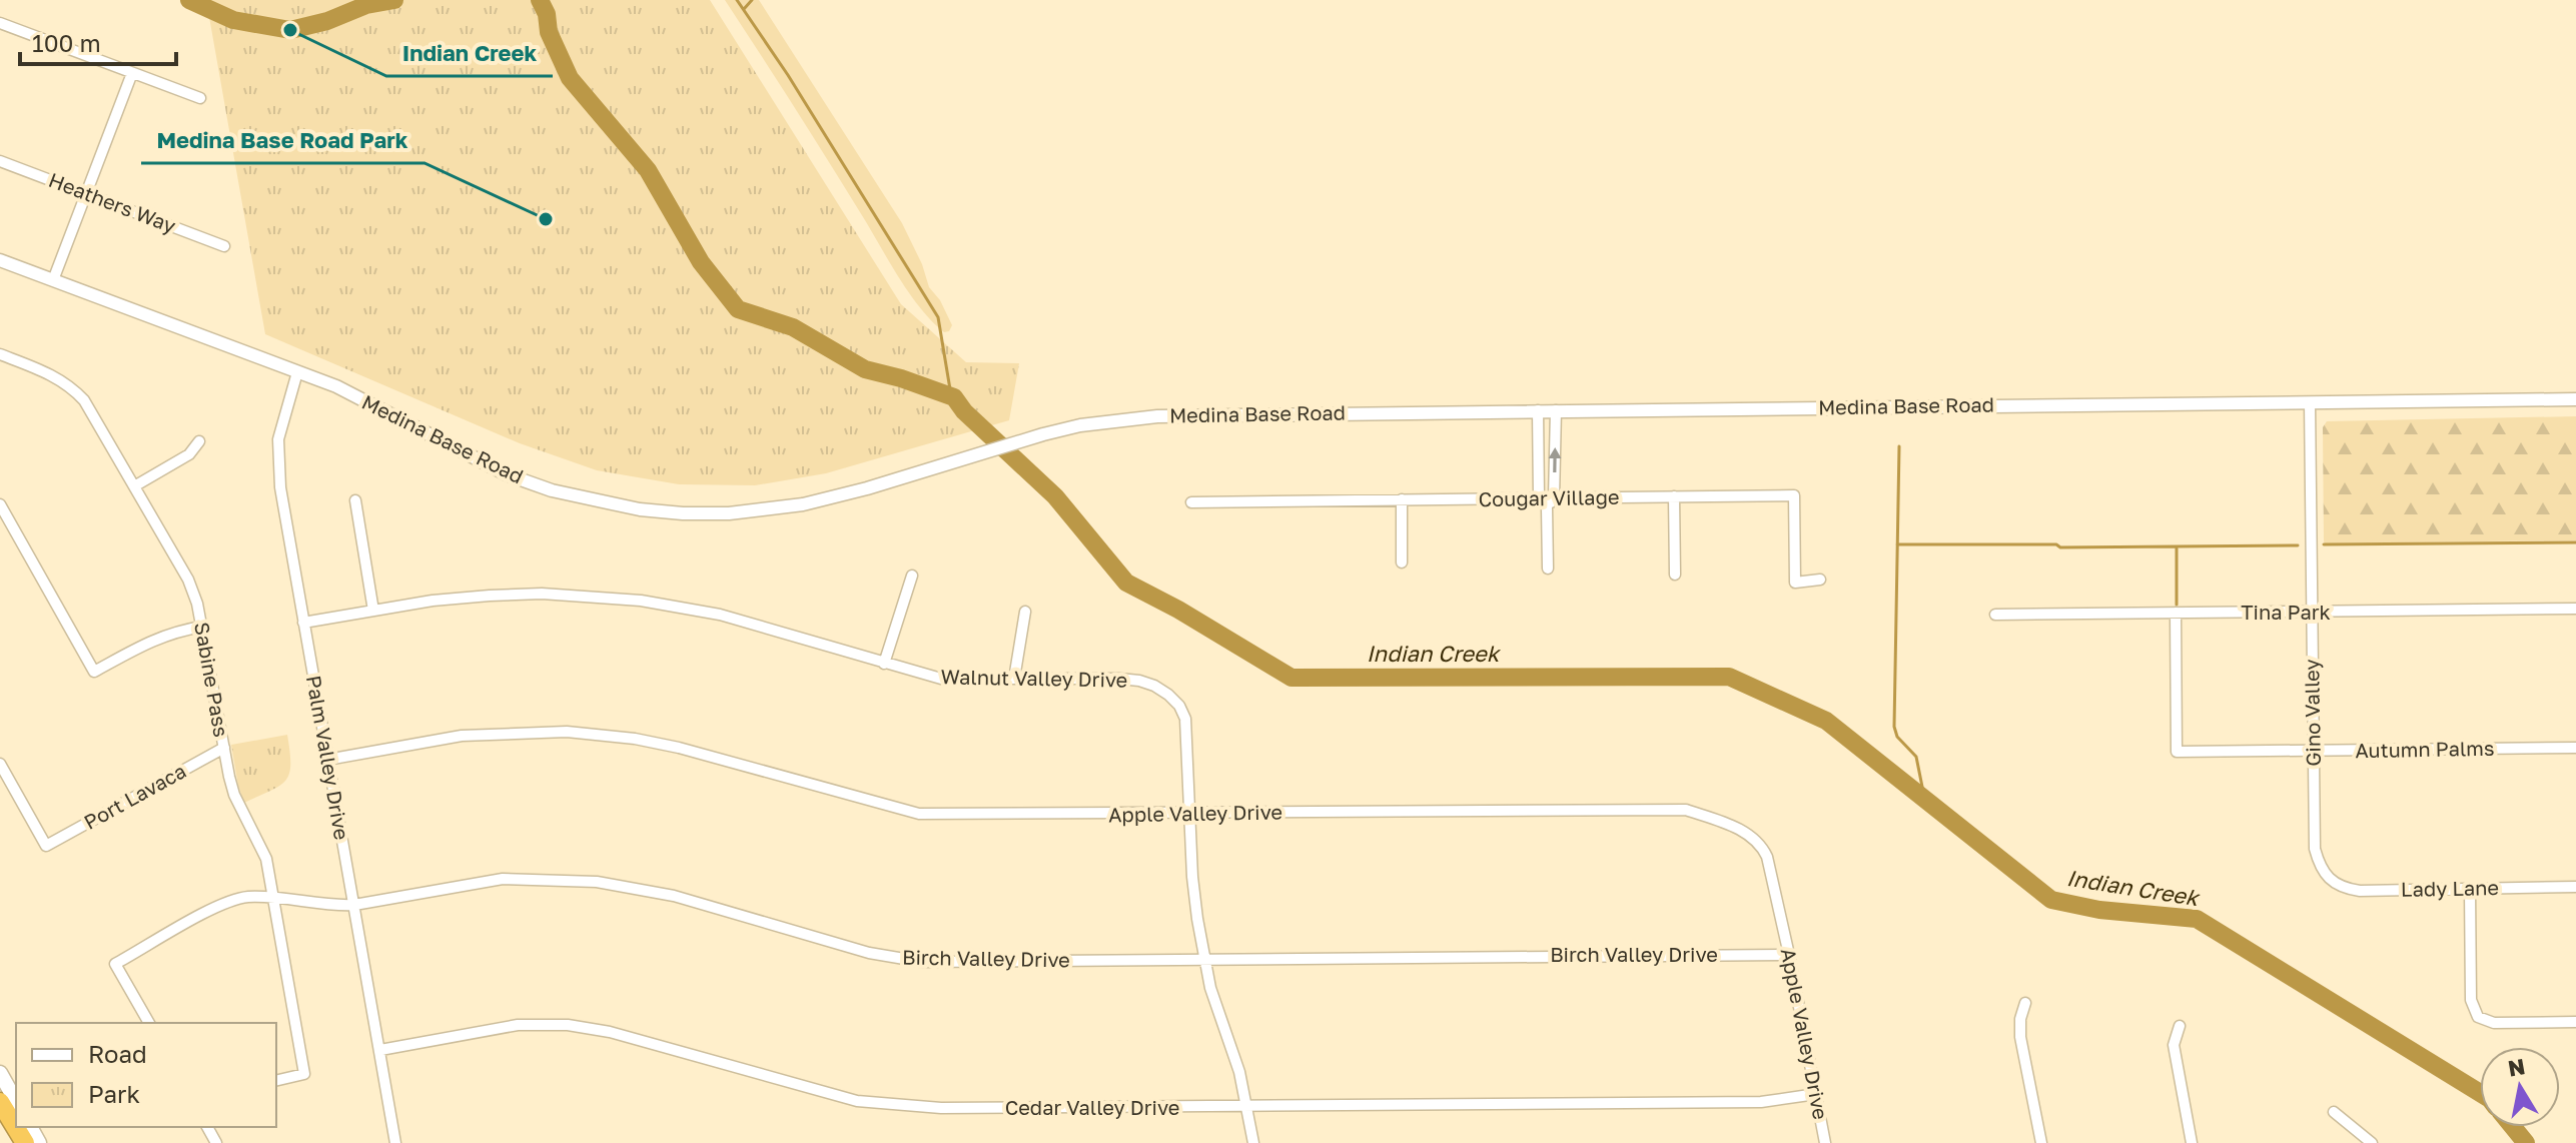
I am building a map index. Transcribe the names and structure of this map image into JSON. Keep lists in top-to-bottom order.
{
  "streets": {
    "street": [
      "Heathers Way",
      "Medina Base Road",
      "Cougar Village",
      "Tina Park",
      "Walnut Valley Drive",
      "Sabine Pass",
      "Gino Valley",
      "Autumn Palms",
      "Palm Valley Drive",
      "Port Lavaca",
      "Apple Valley Drive",
      "Lady Lane",
      "Birch Valley Drive",
      "Cedar Valley Drive"
    ]
  },
  "crossings": [
    ["Medina Base Road", "Gino Valley"],
    ["Medina Base Road", "Palm Valley Drive"],
    ["Tina Park", "Gino Valley"],
    ["Tina Park", "Autumn Palms"],
    ["Walnut Valley Drive", "Palm Valley Drive"],
    ["Walnut Valley Drive", "Apple Valley Drive"],
    ["Walnut Valley Drive", "Birch Valley Drive"],
    ["Walnut Valley Drive", "Cedar Valley Drive"],
    ["Sabine Pass", "Port Lavaca"],
    ["Sabine Pass", "Birch Valley Drive"],
    ["Gino Valley", "Autumn Palms"],
    ["Gino Valley", "Lady Lane"],
    ["Palm Valley Drive", "Apple Valley Drive"],
    ["Palm Valley Drive", "Birch Valley Drive"],
    ["Palm Valley Drive", "Cedar Valley Drive"],
    ["Apple Valley Drive", "Birch Valley Drive"],
    ["Apple Valley Drive", "Cedar Valley Drive"]
  ],
  "water": ["Indian Creek"],
  "places": ["Indian Creek", "Medina Base Road Park"],
  "legend": ["Road", "Park"],
  "scale_bar": "100 m",
  "north": "top"
}
